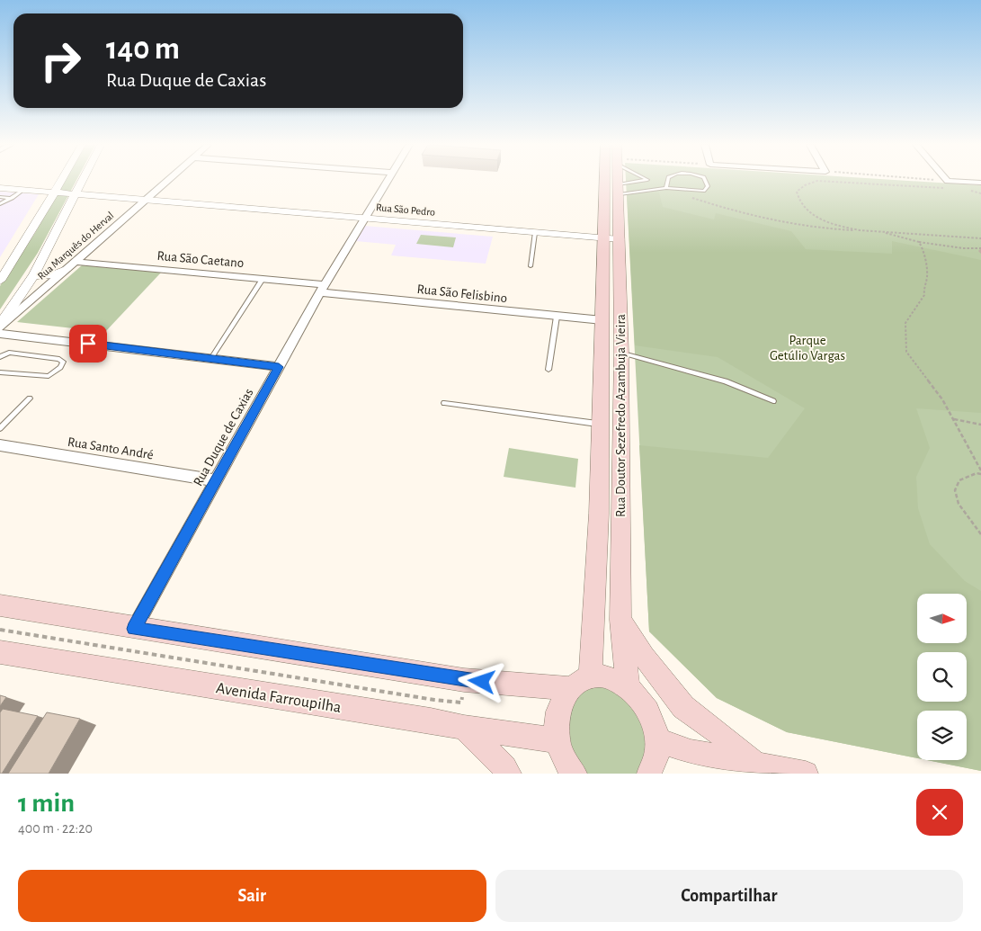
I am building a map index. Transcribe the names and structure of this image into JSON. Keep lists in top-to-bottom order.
{
  "streets": {
    "main road": ["Rua Doutor Sezefredo Azambuja Vieira", "Avenida Farroupilha"],
    "street": [
      "Rua São Pedro",
      "Rua Marquês do Herval",
      "Rua São Caetano",
      "Rua São Felisbino",
      "Rua Duque de Caxias",
      "Rua Santo André"
    ]
  },
  "crossings": [
    ["Rua São Pedro", "Rua Marquês do Herval"],
    ["Rua São Pedro", "Rua Doutor Sezefredo Azambuja Vieira"],
    ["Rua São Pedro", "Rua Duque de Caxias"],
    ["Rua Marquês do Herval", "Rua São Caetano"],
    ["Rua São Caetano", "Rua São Felisbino"],
    ["Rua São Caetano", "Rua Duque de Caxias"],
    ["Rua São Felisbino", "Rua Doutor Sezefredo Azambuja Vieira"],
    ["Rua São Felisbino", "Rua Duque de Caxias"],
    ["Rua Duque de Caxias", "Rua Santo André"]
  ],
  "parks": ["Parque Getúlio Vargas"],
  "north": "right",
  "page": {
    "turn": ["140 m", "Rua Duque de Caxias"],
    "heading": ["1 min", "400 m · 22:20"],
    "buttons": ["Sair", "Compartilhar"]
  }
}
